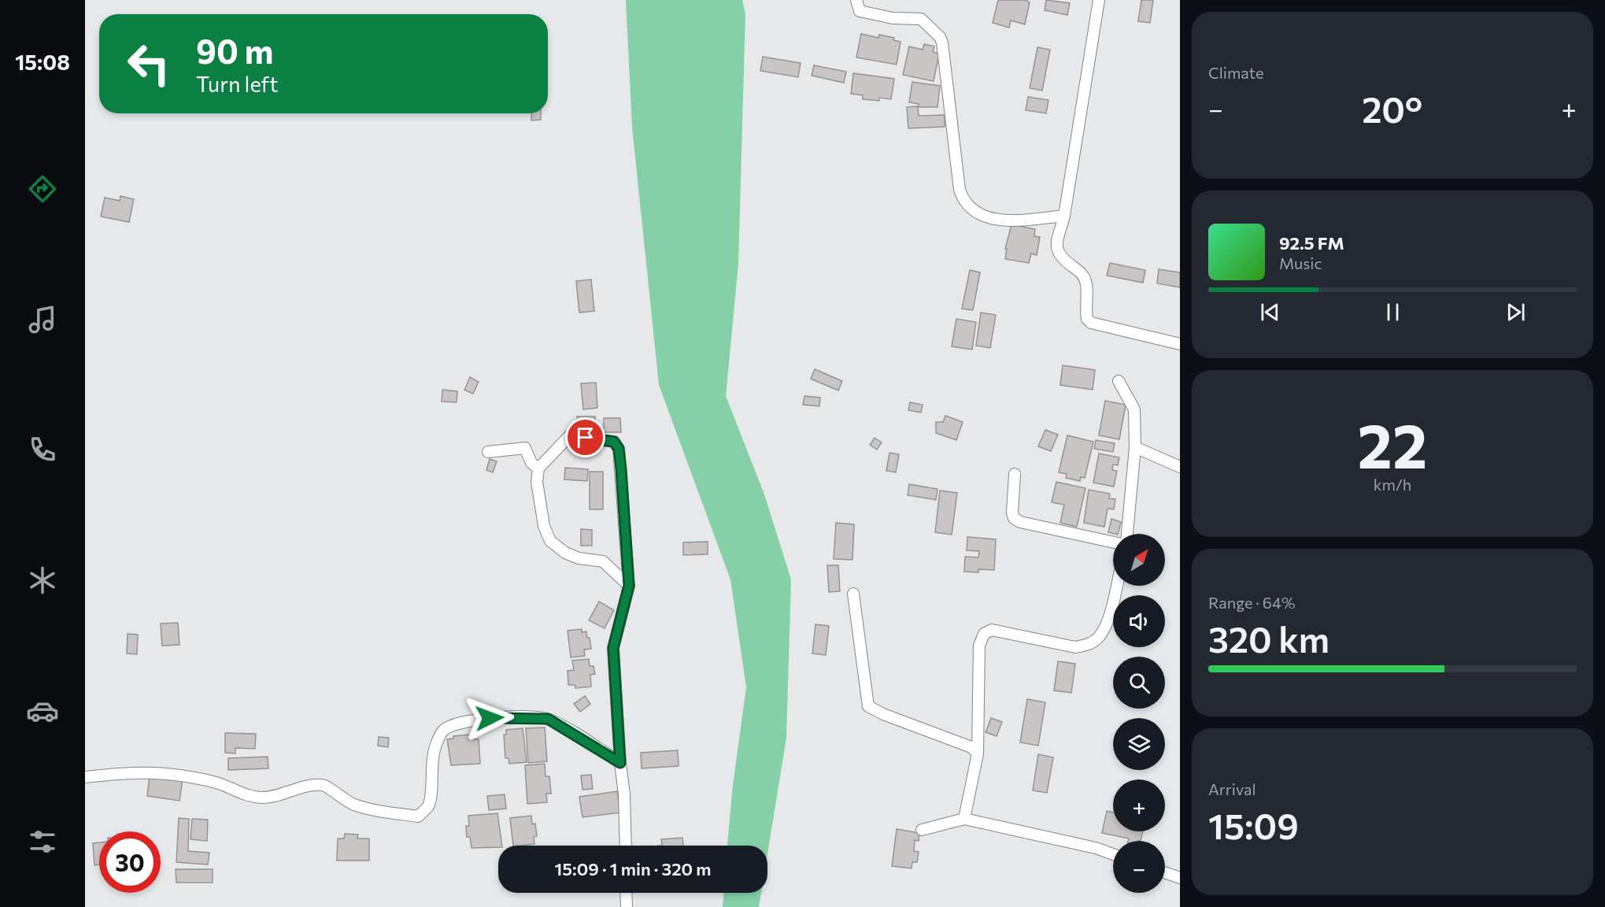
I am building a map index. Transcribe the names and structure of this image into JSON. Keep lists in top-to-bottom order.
{
  "north": "top right",
  "page": {
    "tabs": "15:08",
    "tile": [
      "Climate",
      ["22", "km/h"],
      ["Range · 64%", "320 km"],
      ["Arrival", "15:09"]
    ],
    "turn": ["90 m", "Turn left"],
    "heat": ["−", "20°", "+"],
    "song": ["92.5 FM", "Music"],
    "map_buttons": ["+", "−"],
    "limit": "30",
    "trip": "15:09 · 1 min · 320 m"
  }
}
